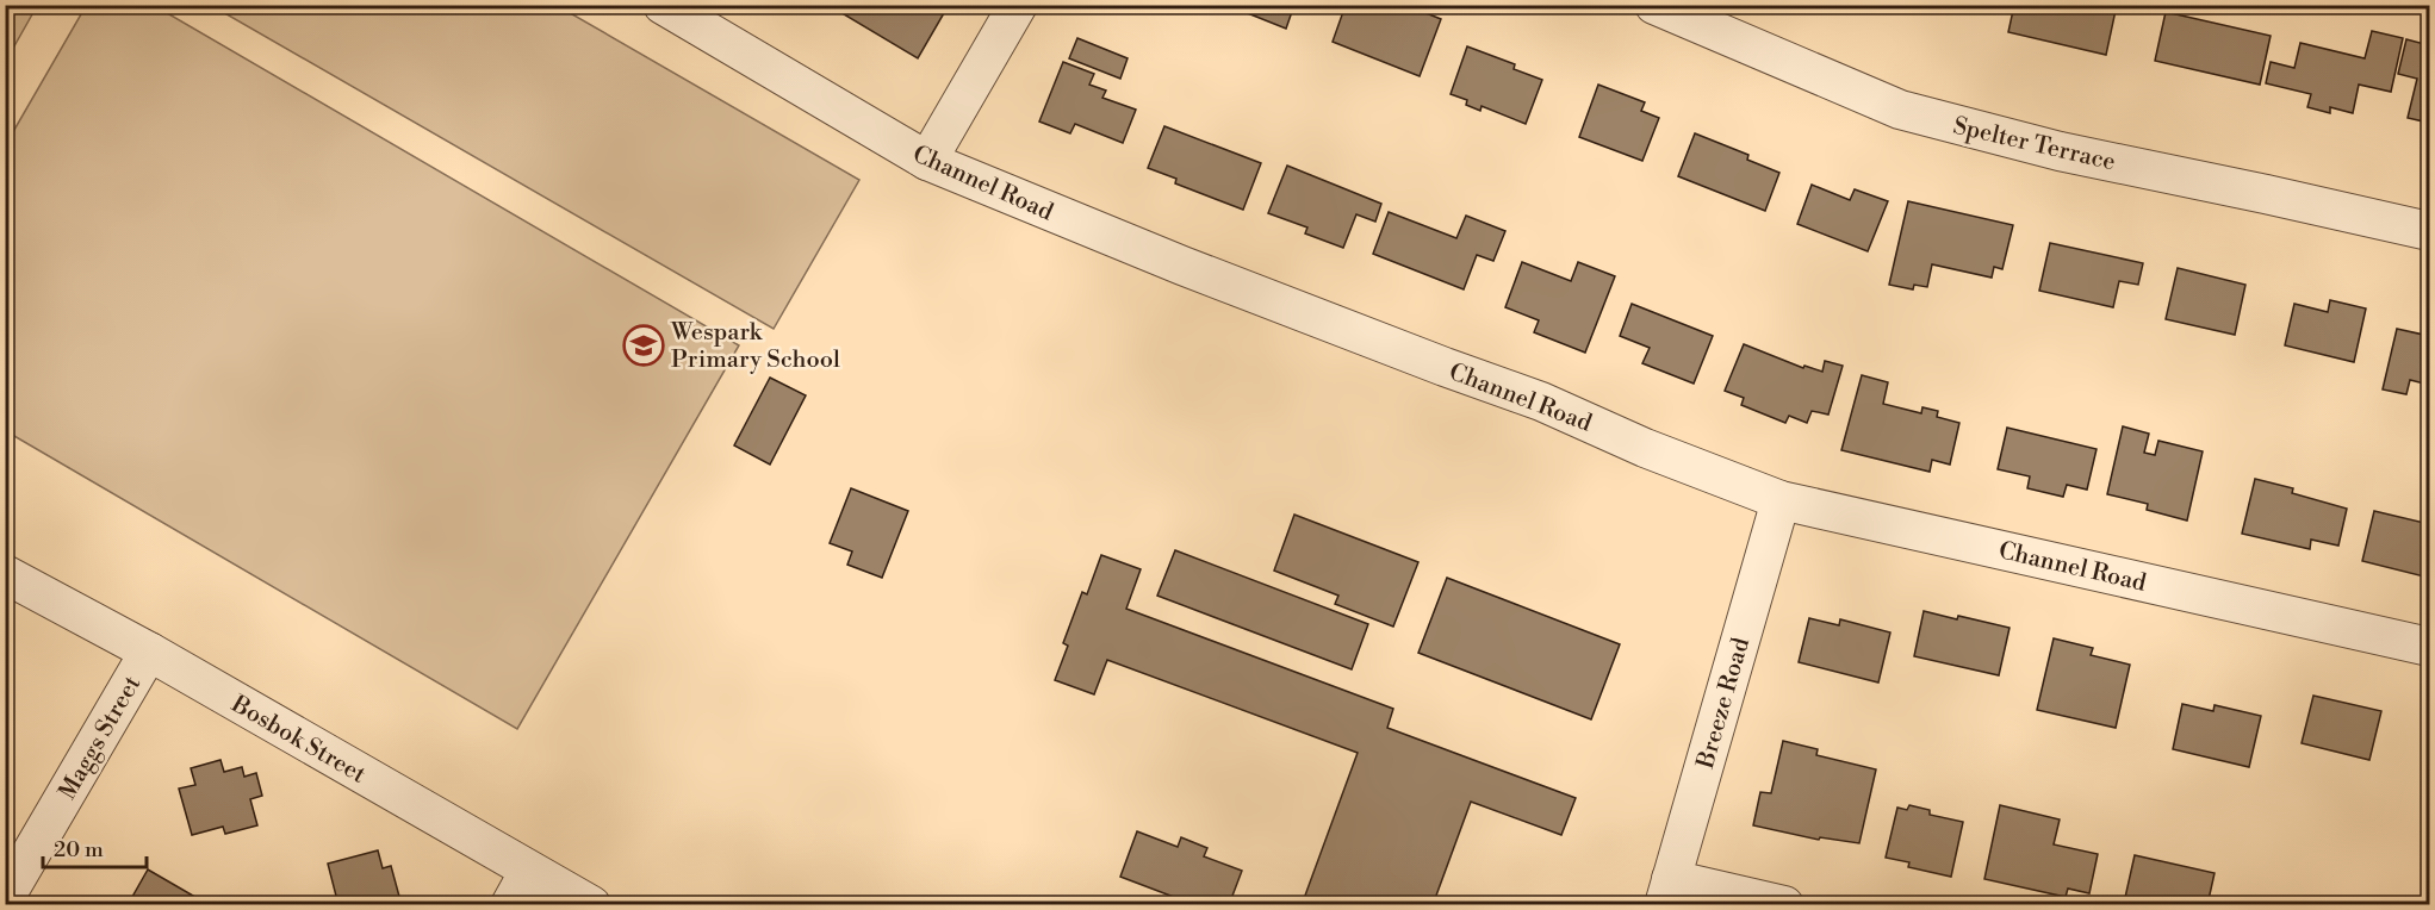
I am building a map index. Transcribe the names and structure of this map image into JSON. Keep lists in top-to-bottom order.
{
  "streets": {
    "street": [
      "Spelter Terrace",
      "Channel Road",
      "Breeze Road",
      "Maggs Street",
      "Bosbok Street"
    ]
  },
  "crossings": [
    ["Channel Road", "Breeze Road"],
    ["Maggs Street", "Bosbok Street"]
  ],
  "places": {
    "school or university": ["Wespark Primary School"]
  },
  "scale_bar": "20 m"
}
